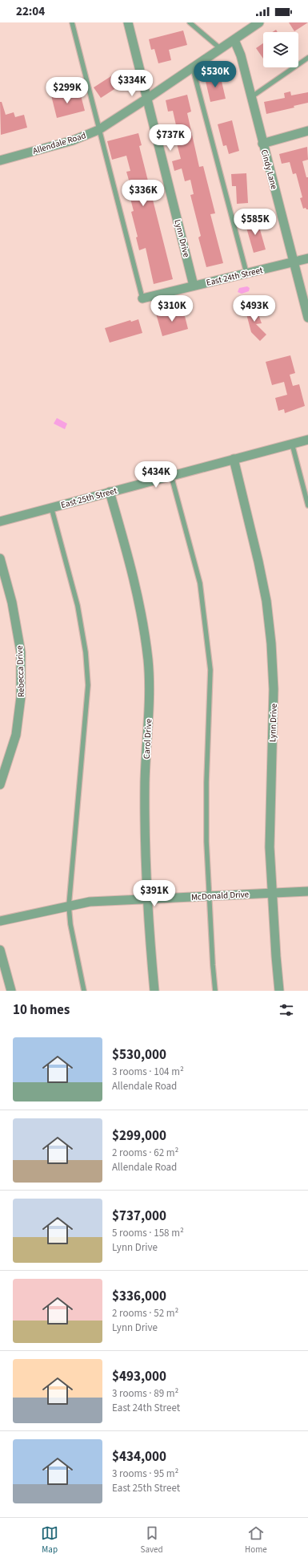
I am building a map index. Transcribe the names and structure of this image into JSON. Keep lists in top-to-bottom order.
{
  "streets": {
    "street": [
      "Allendale Road",
      "Cindy Lane",
      "Lynn Drive",
      "East 24th Street",
      "East 25th Street",
      "Rebecca Drive",
      "Carol Drive",
      "McDonald Drive"
    ]
  },
  "crossings": [
    ["Allendale Road", "Cindy Lane"],
    ["Allendale Road", "Lynn Drive"],
    ["Cindy Lane", "East 24th Street"],
    ["Lynn Drive", "East 24th Street"],
    ["Lynn Drive", "East 25th Street"],
    ["Lynn Drive", "McDonald Drive"],
    ["East 25th Street", "Carol Drive"],
    ["Carol Drive", "McDonald Drive"]
  ],
  "page": {
    "status": "22:04",
    "price": [
      "$530K",
      "$334K",
      "$299K",
      "$737K",
      "$336K",
      "$585K",
      "$310K",
      "$493K",
      "$434K",
      "$391K"
    ],
    "heading": "10 homes",
    "list": [
      {
        "name": "$530,000",
        "note": "3 rooms · 104 m² · Allendale Road"
      },
      {
        "name": "$299,000",
        "note": "2 rooms · 62 m² · Allendale Road"
      },
      {
        "name": "$737,000",
        "note": "5 rooms · 158 m² · Lynn Drive"
      },
      {
        "name": "$336,000",
        "note": "2 rooms · 52 m² · Lynn Drive"
      },
      {
        "name": "$493,000",
        "note": "3 rooms · 89 m² · East 24th Street"
      },
      {
        "name": "$434,000",
        "note": "3 rooms · 95 m² · East 25th Street"
      }
    ],
    "tabs": ["Map", "Saved", "Home"]
  }
}
